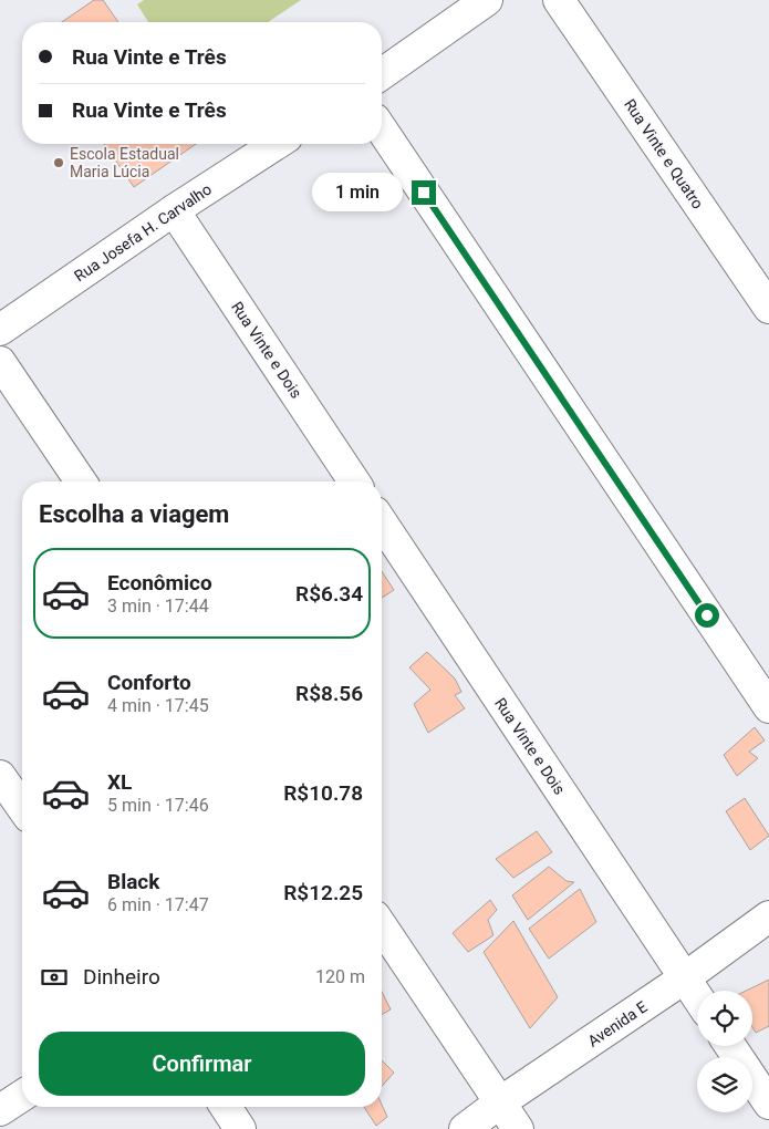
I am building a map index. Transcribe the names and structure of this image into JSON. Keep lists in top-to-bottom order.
{
  "streets": {
    "street": [
      "Rua Vinte e Quatro",
      "Rua Josefa H. Carvalho",
      "Rua Vinte e Dois",
      "Avenida E"
    ]
  },
  "crossings": [
    ["Rua Josefa H. Carvalho", "Rua Vinte e Dois"],
    ["Rua Vinte e Dois", "Avenida E"]
  ],
  "places": ["Escola Estadual Maria Lúcia"],
  "page": {
    "banner": ["Rua Vinte e Três", "Rua Vinte e Três"],
    "bubble": "1 min",
    "heading": "Escolha a viagem",
    "list": [
      {
        "name": "Econômico",
        "note": "3 min · 17:44",
        "value": "R$6.34"
      },
      {
        "name": "Conforto",
        "note": "4 min · 17:45",
        "value": "R$8.56"
      },
      {
        "name": "XL",
        "note": "5 min · 17:46",
        "value": "R$10.78"
      },
      {
        "name": "Black",
        "note": "6 min · 17:47",
        "value": "R$12.25"
      }
    ],
    "pay": ["Dinheiro", "120 m"],
    "buttons": "Confirmar"
  }
}
